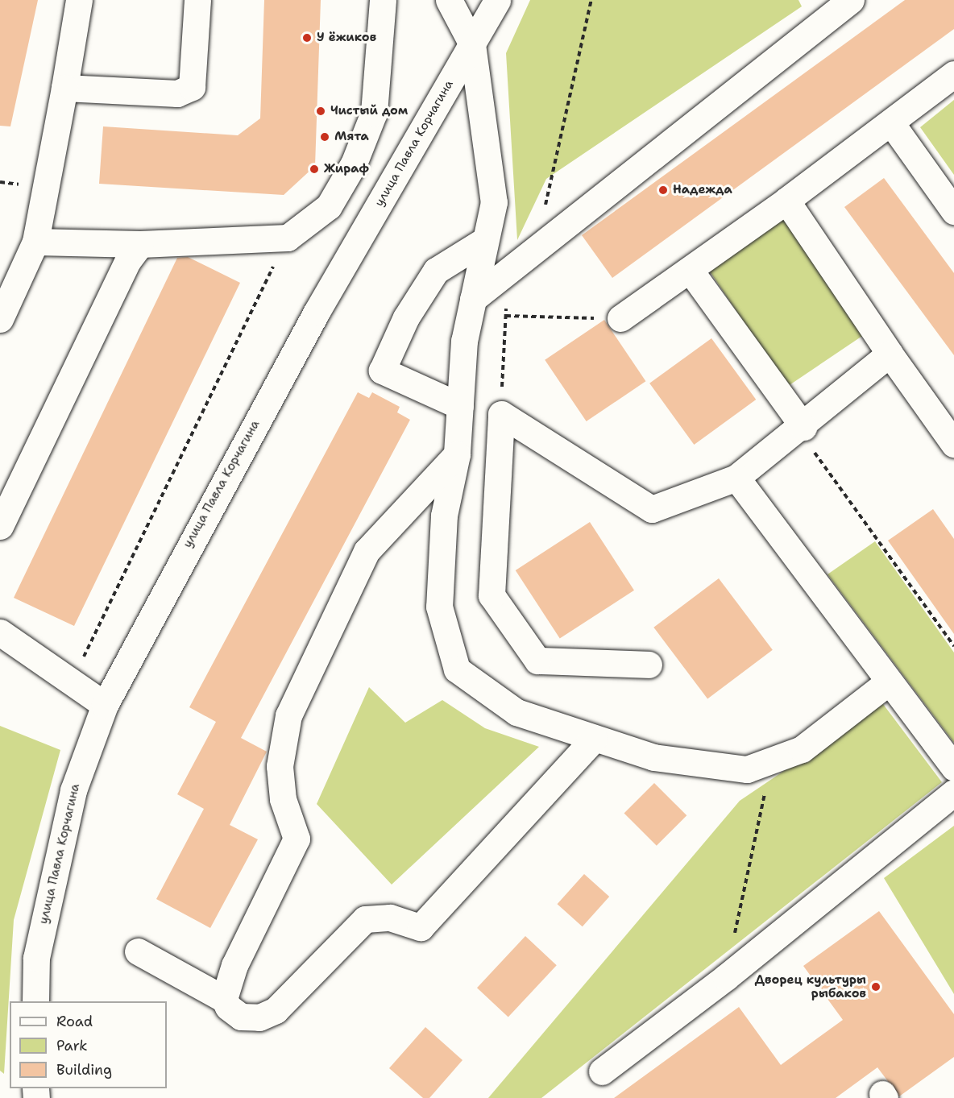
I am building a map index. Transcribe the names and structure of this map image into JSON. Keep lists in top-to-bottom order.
{
  "streets": {
    "street": ["улица Павла Корчагина"]
  },
  "places": [
    "У ёжиков",
    "Чистый дом",
    "Мята",
    "Жираф",
    "Надежда",
    "Дворец культуры рыбаков"
  ],
  "legend": ["Road", "Park", "Building"]
}
